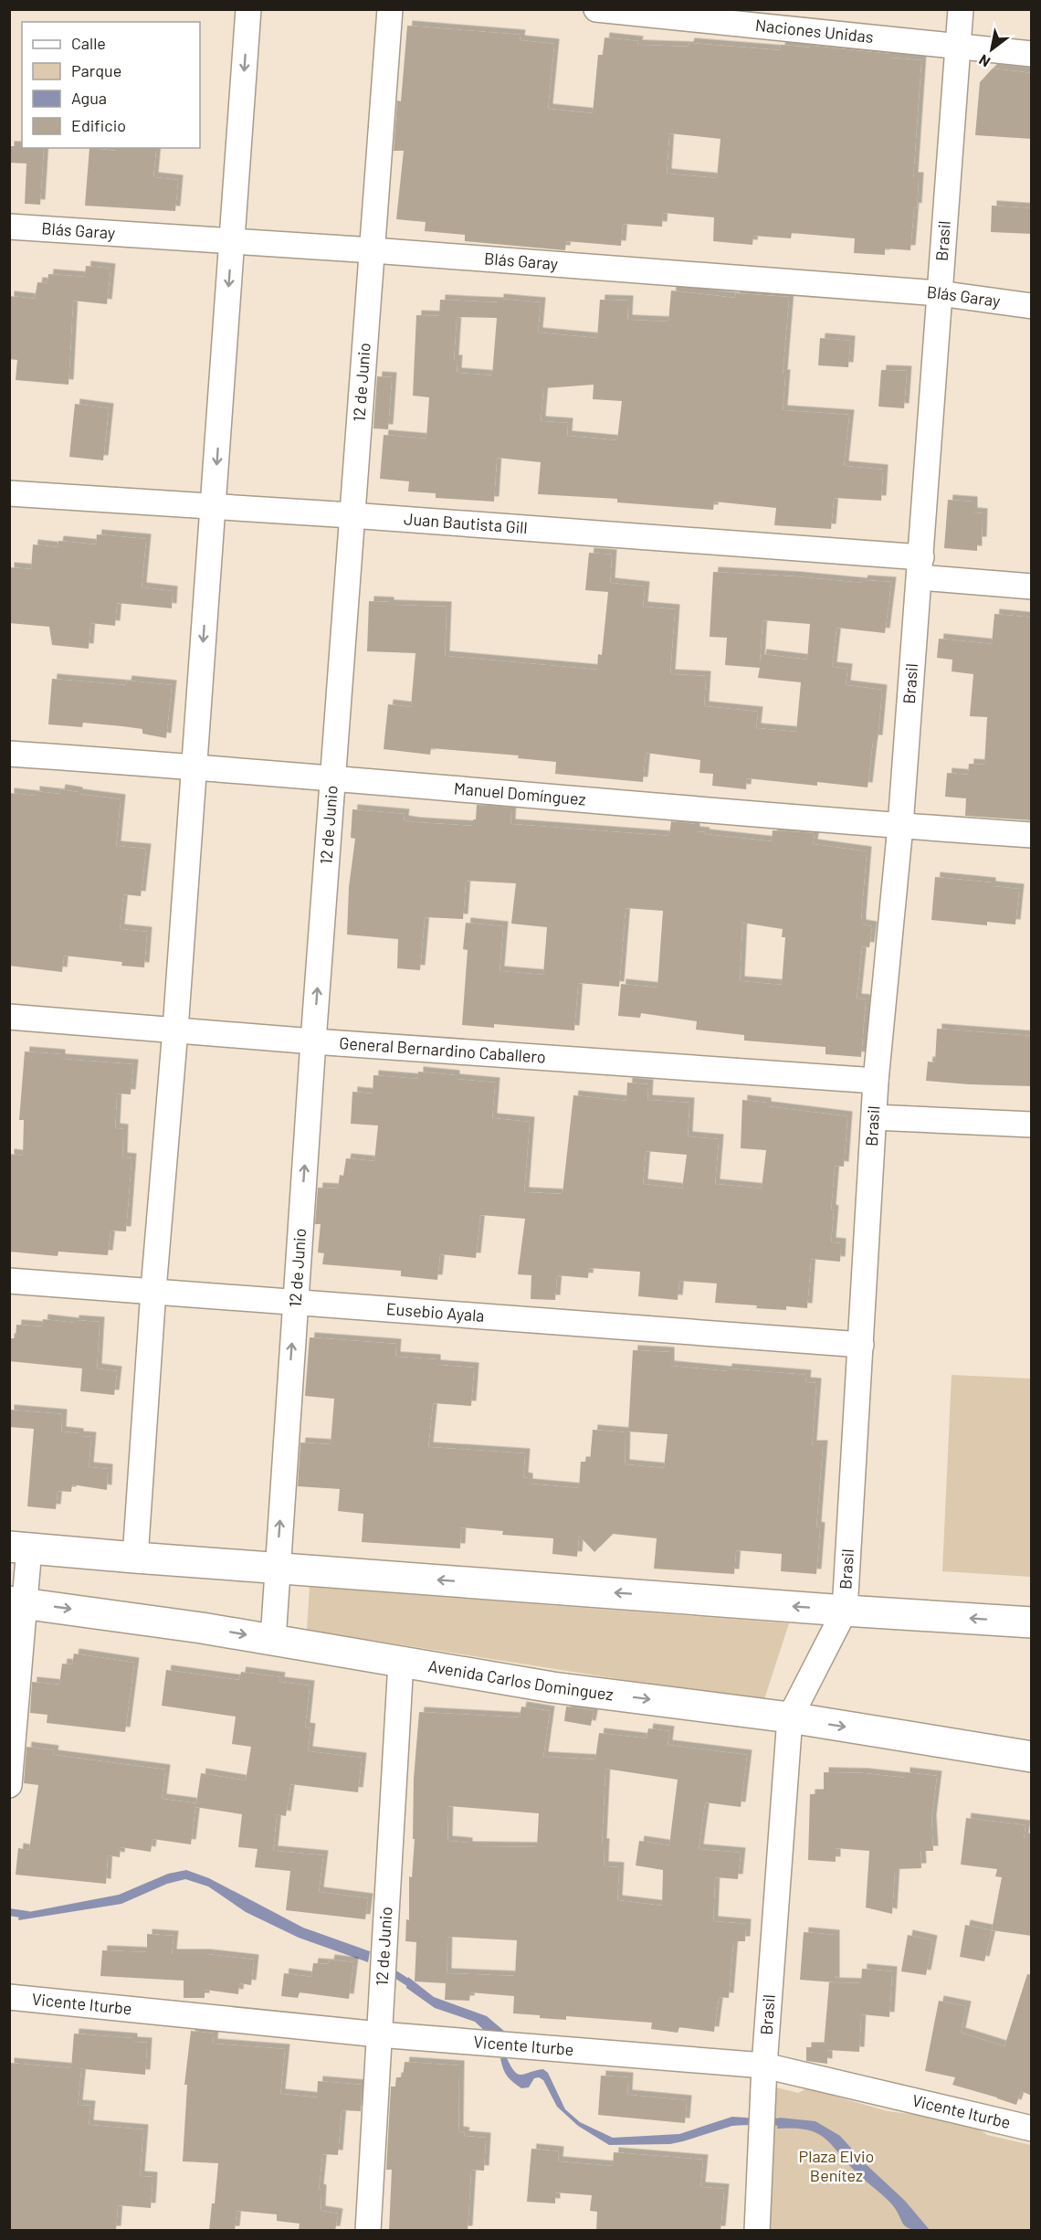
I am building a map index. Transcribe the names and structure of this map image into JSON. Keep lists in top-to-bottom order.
{
  "streets": {
    "main road": ["Avenida Carlos Dominguez"],
    "street": [
      "Naciones Unidas",
      "Blás Garay",
      "Brasil",
      "12 de Junio",
      "Juan Bautista Gill",
      "Manuel Domínguez",
      "General Bernardino Caballero",
      "Eusebio Ayala",
      "Vicente Iturbe"
    ]
  },
  "crossings": [
    ["Naciones Unidas", "Brasil"],
    ["Blás Garay", "Brasil"],
    ["Blás Garay", "12 de Junio"],
    ["Brasil", "Juan Bautista Gill"],
    ["Brasil", "Manuel Domínguez"],
    ["Brasil", "General Bernardino Caballero"],
    ["Brasil", "Eusebio Ayala"],
    ["Brasil", "Avenida Carlos Dominguez"],
    ["Brasil", "Vicente Iturbe"],
    ["12 de Junio", "Juan Bautista Gill"],
    ["12 de Junio", "Manuel Domínguez"],
    ["12 de Junio", "General Bernardino Caballero"],
    ["12 de Junio", "Eusebio Ayala"],
    ["12 de Junio", "Avenida Carlos Dominguez"],
    ["12 de Junio", "Vicente Iturbe"]
  ],
  "parks": ["Plaza Elvio Benítez"],
  "legend": [
    "Calle",
    "Parque",
    "Agua",
    "Edificio"
  ],
  "north": "bottom left"
}
